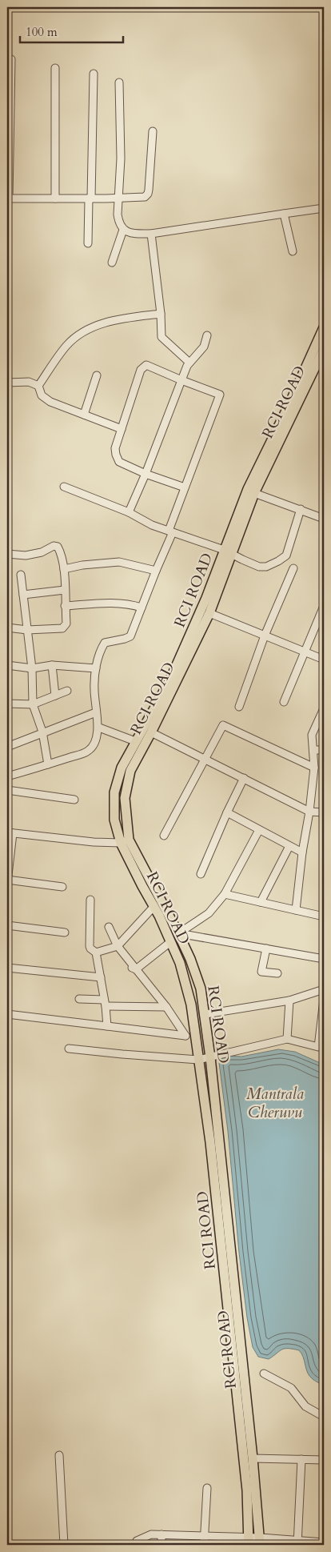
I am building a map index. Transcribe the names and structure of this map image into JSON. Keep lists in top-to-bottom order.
{
  "streets": {
    "main road": ["RCI ROAD"]
  },
  "water": ["Mantrala Cheruvu"],
  "scale_bar": "100 m"
}
